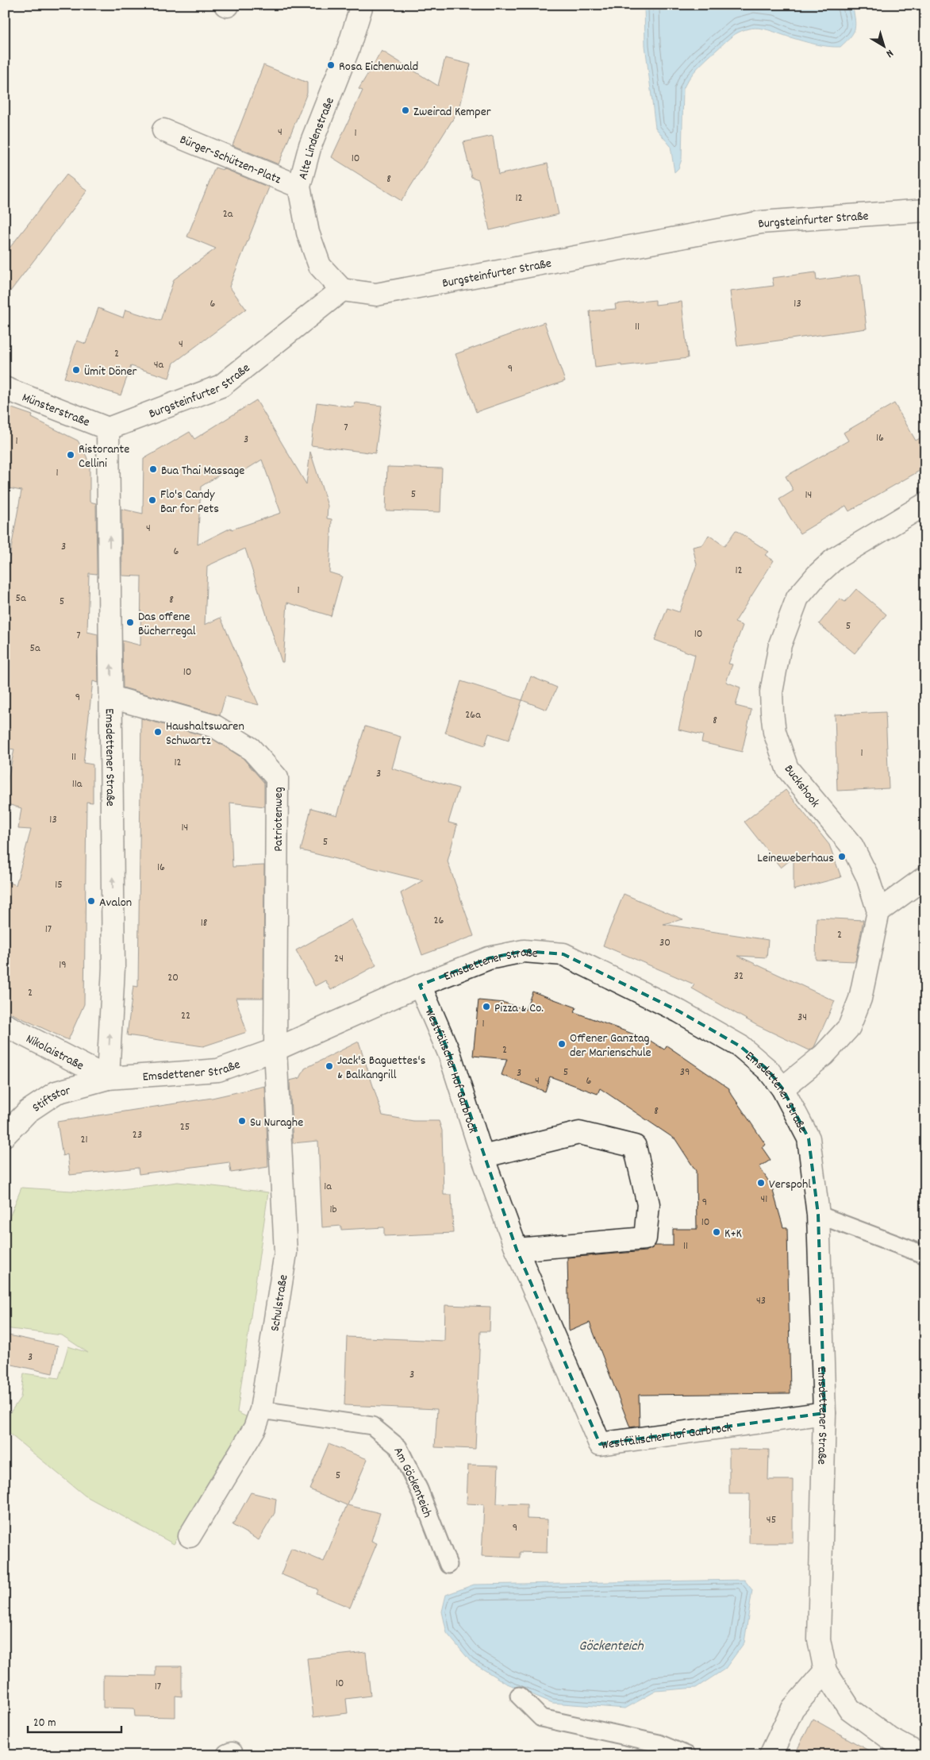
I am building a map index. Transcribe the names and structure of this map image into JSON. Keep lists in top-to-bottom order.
{
  "streets": {
    "street": [
      "Alte Lindenstraße",
      "Bürger-Schützen-Platz",
      "Burgsteinfurter Straße",
      "Münsterstraße",
      "Emsdettener Straße",
      "Buckshook",
      "Patriotenweg",
      "Nikolaistraße",
      "Westfälischer Hof Garbrock",
      "Stiftstor",
      "Schulstraße"
    ],
    "lane": ["Am Göckenteich"]
  },
  "crossings": [
    ["Alte Lindenstraße", "Bürger-Schützen-Platz"],
    ["Alte Lindenstraße", "Burgsteinfurter Straße"],
    ["Burgsteinfurter Straße", "Münsterstraße"],
    ["Burgsteinfurter Straße", "Emsdettener Straße"],
    ["Münsterstraße", "Emsdettener Straße"],
    ["Emsdettener Straße", "Buckshook"],
    ["Emsdettener Straße", "Patriotenweg"],
    ["Emsdettener Straße", "Nikolaistraße"],
    ["Emsdettener Straße", "Westfälischer Hof Garbrock"],
    ["Emsdettener Straße", "Stiftstor"],
    ["Emsdettener Straße", "Schulstraße"],
    ["Patriotenweg", "Schulstraße"],
    ["Nikolaistraße", "Stiftstor"],
    ["Schulstraße", "Am Göckenteich"]
  ],
  "water": ["Göckenteich"],
  "places": [
    "Rosa Eichenwald",
    "Zweirad Kemper",
    "Ümit Döner",
    "Ristorante Cellini",
    "Bua Thai Massage",
    "Flo's Candy Bar for Pets",
    "Das offene Bücherregal",
    "Haushaltswaren Schwartz",
    "Leineweberhaus",
    "Avalon",
    "Pizza & Co.",
    "Offener Ganztag der Marienschule",
    "Jack's Baguettes's & Balkangrill",
    "Su Nuraghe",
    "Verspohl",
    "K+K"
  ],
  "house_numbers": [
    "4",
    "1",
    "10",
    "8",
    "12",
    "2a",
    "6",
    "13",
    "11",
    "4",
    "2",
    "4a",
    "9",
    "7",
    "16",
    "3",
    "1",
    "1",
    "5",
    "14",
    "4",
    "3",
    "6",
    "12",
    "1",
    "5a",
    "8",
    "5",
    "5",
    "10",
    "7",
    "5a",
    "10",
    "9",
    "26a",
    "8",
    "1",
    "11",
    "12",
    "3",
    "11a",
    "13",
    "14",
    "5",
    "16",
    "15",
    "26",
    "18",
    "17",
    "2",
    "30",
    "24",
    "19",
    "32",
    "20",
    "2",
    "22",
    "34",
    "1",
    "2",
    "5",
    "39",
    "3",
    "4",
    "6",
    "8",
    "25",
    "23",
    "21",
    "1a",
    "41",
    "9",
    "1b",
    "10",
    "11",
    "43",
    "3",
    "3",
    "5",
    "45",
    "9",
    "10",
    "17"
  ],
  "scale_bar": "20 m",
  "north": "bottom right"
}
